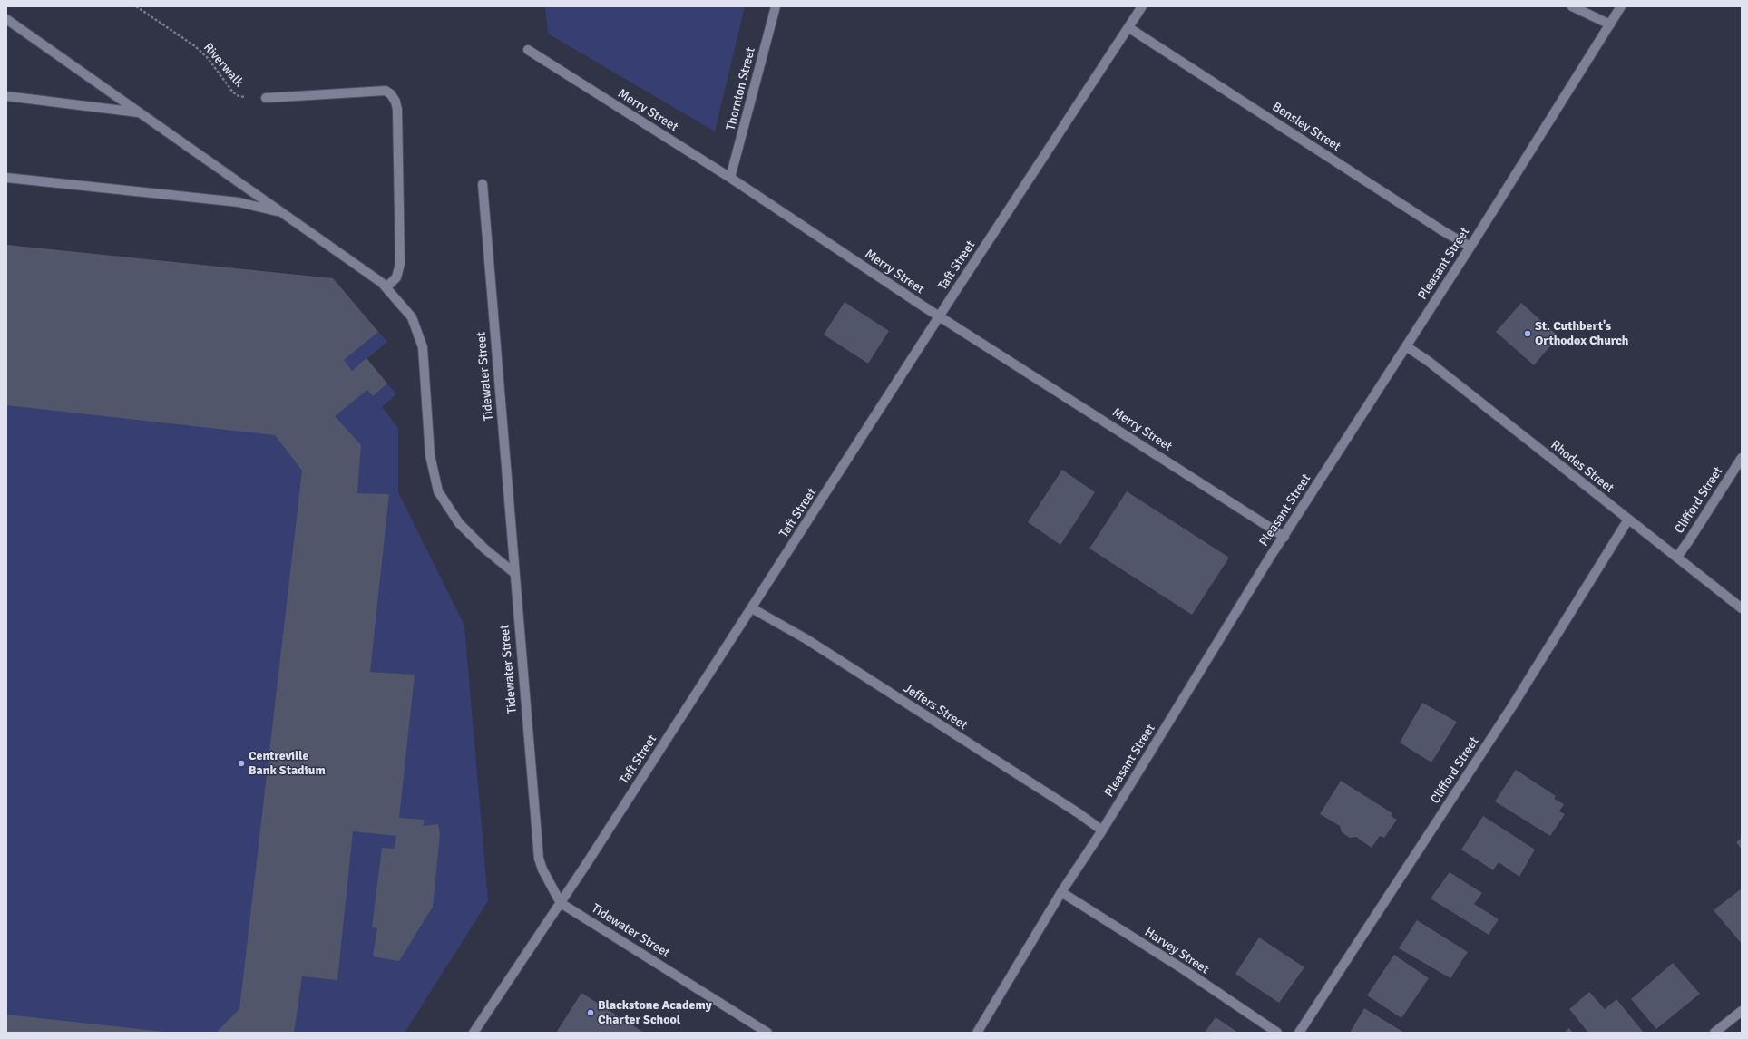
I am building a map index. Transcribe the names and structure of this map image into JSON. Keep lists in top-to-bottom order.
{
  "streets": {
    "street": [
      "Thornton Street",
      "Merry Street",
      "Bensley Street",
      "Pleasant Street",
      "Taft Street",
      "Tidewater Street",
      "Rhodes Street",
      "Clifford Street",
      "Jeffers Street",
      "Harvey Street"
    ],
    "path": ["Riverwalk"]
  },
  "crossings": [
    ["Thornton Street", "Merry Street"],
    ["Merry Street", "Pleasant Street"],
    ["Merry Street", "Taft Street"],
    ["Bensley Street", "Pleasant Street"],
    ["Bensley Street", "Taft Street"],
    ["Pleasant Street", "Rhodes Street"],
    ["Pleasant Street", "Jeffers Street"],
    ["Pleasant Street", "Harvey Street"],
    ["Taft Street", "Tidewater Street"],
    ["Taft Street", "Jeffers Street"],
    ["Rhodes Street", "Clifford Street"]
  ],
  "places": ["St. Cuthbert's Orthodox Church", "Centreville Bank Stadium", "Blackstone Academy Charter School"]
}
